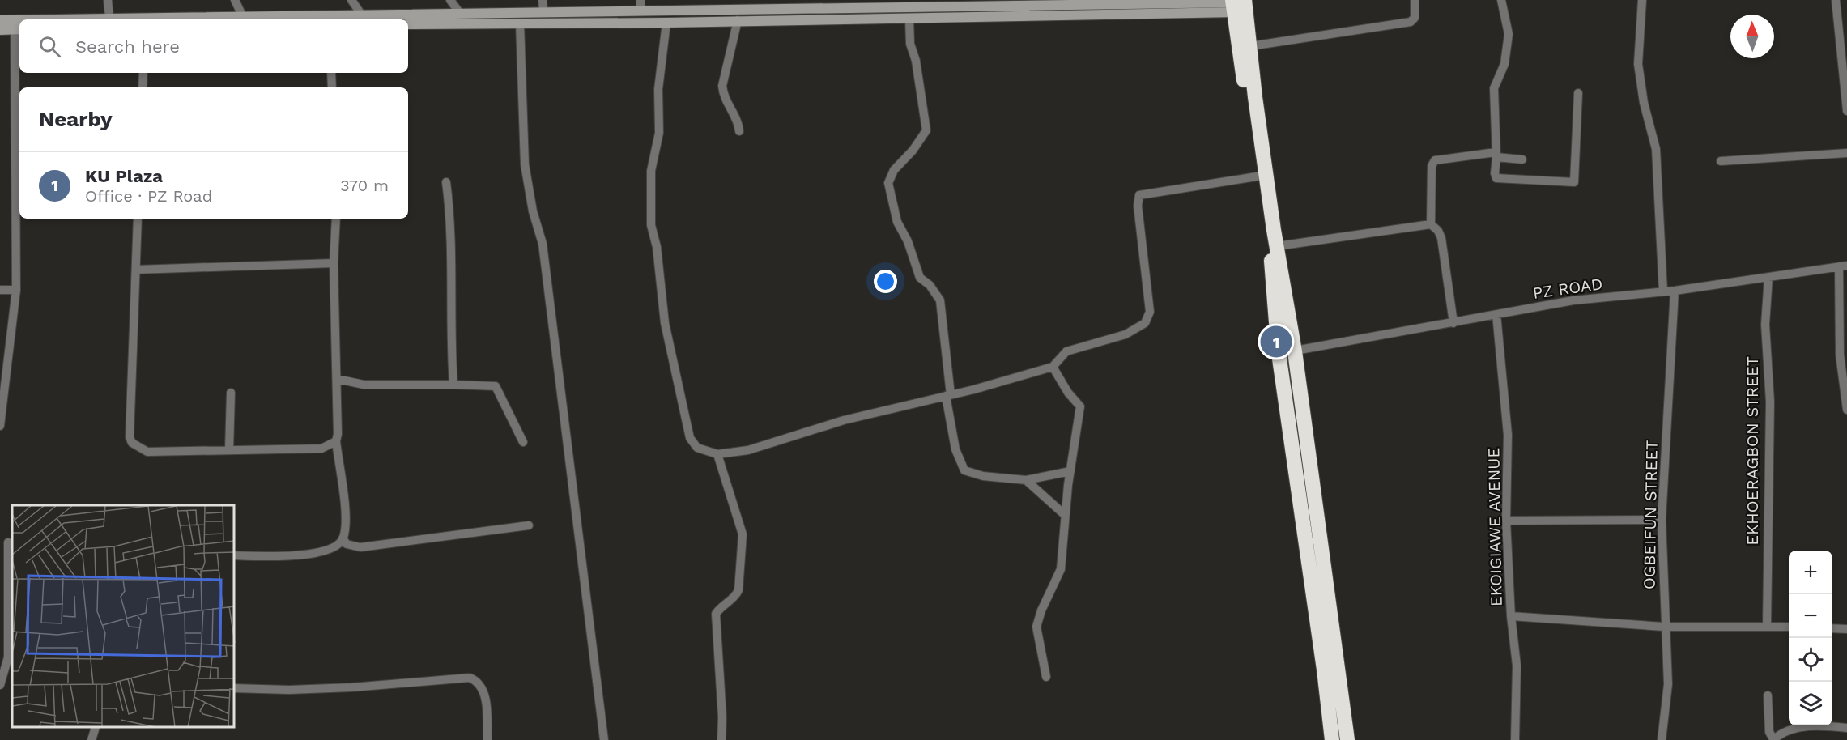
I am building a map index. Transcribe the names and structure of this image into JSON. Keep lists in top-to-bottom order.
{
  "streets": {
    "street": [
      "PZ ROAD",
      "EKHOERAGBON STREET",
      "OGBEIFUN STREET",
      "EKOIGIAWE AVENUE"
    ]
  },
  "crossings": [
    ["PZ ROAD", "EKHOERAGBON STREET"],
    ["PZ ROAD", "OGBEIFUN STREET"],
    ["PZ ROAD", "EKOIGIAWE AVENUE"]
  ],
  "north": "top",
  "page": {
    "search": "Search here",
    "heading": "Nearby",
    "list": [
      {
        "mark": "1",
        "name": "KU Plaza",
        "note": "Office · PZ Road",
        "value": "370 m"
      }
    ],
    "pins": "1",
    "map_buttons": ["+", "−"]
  }
}
